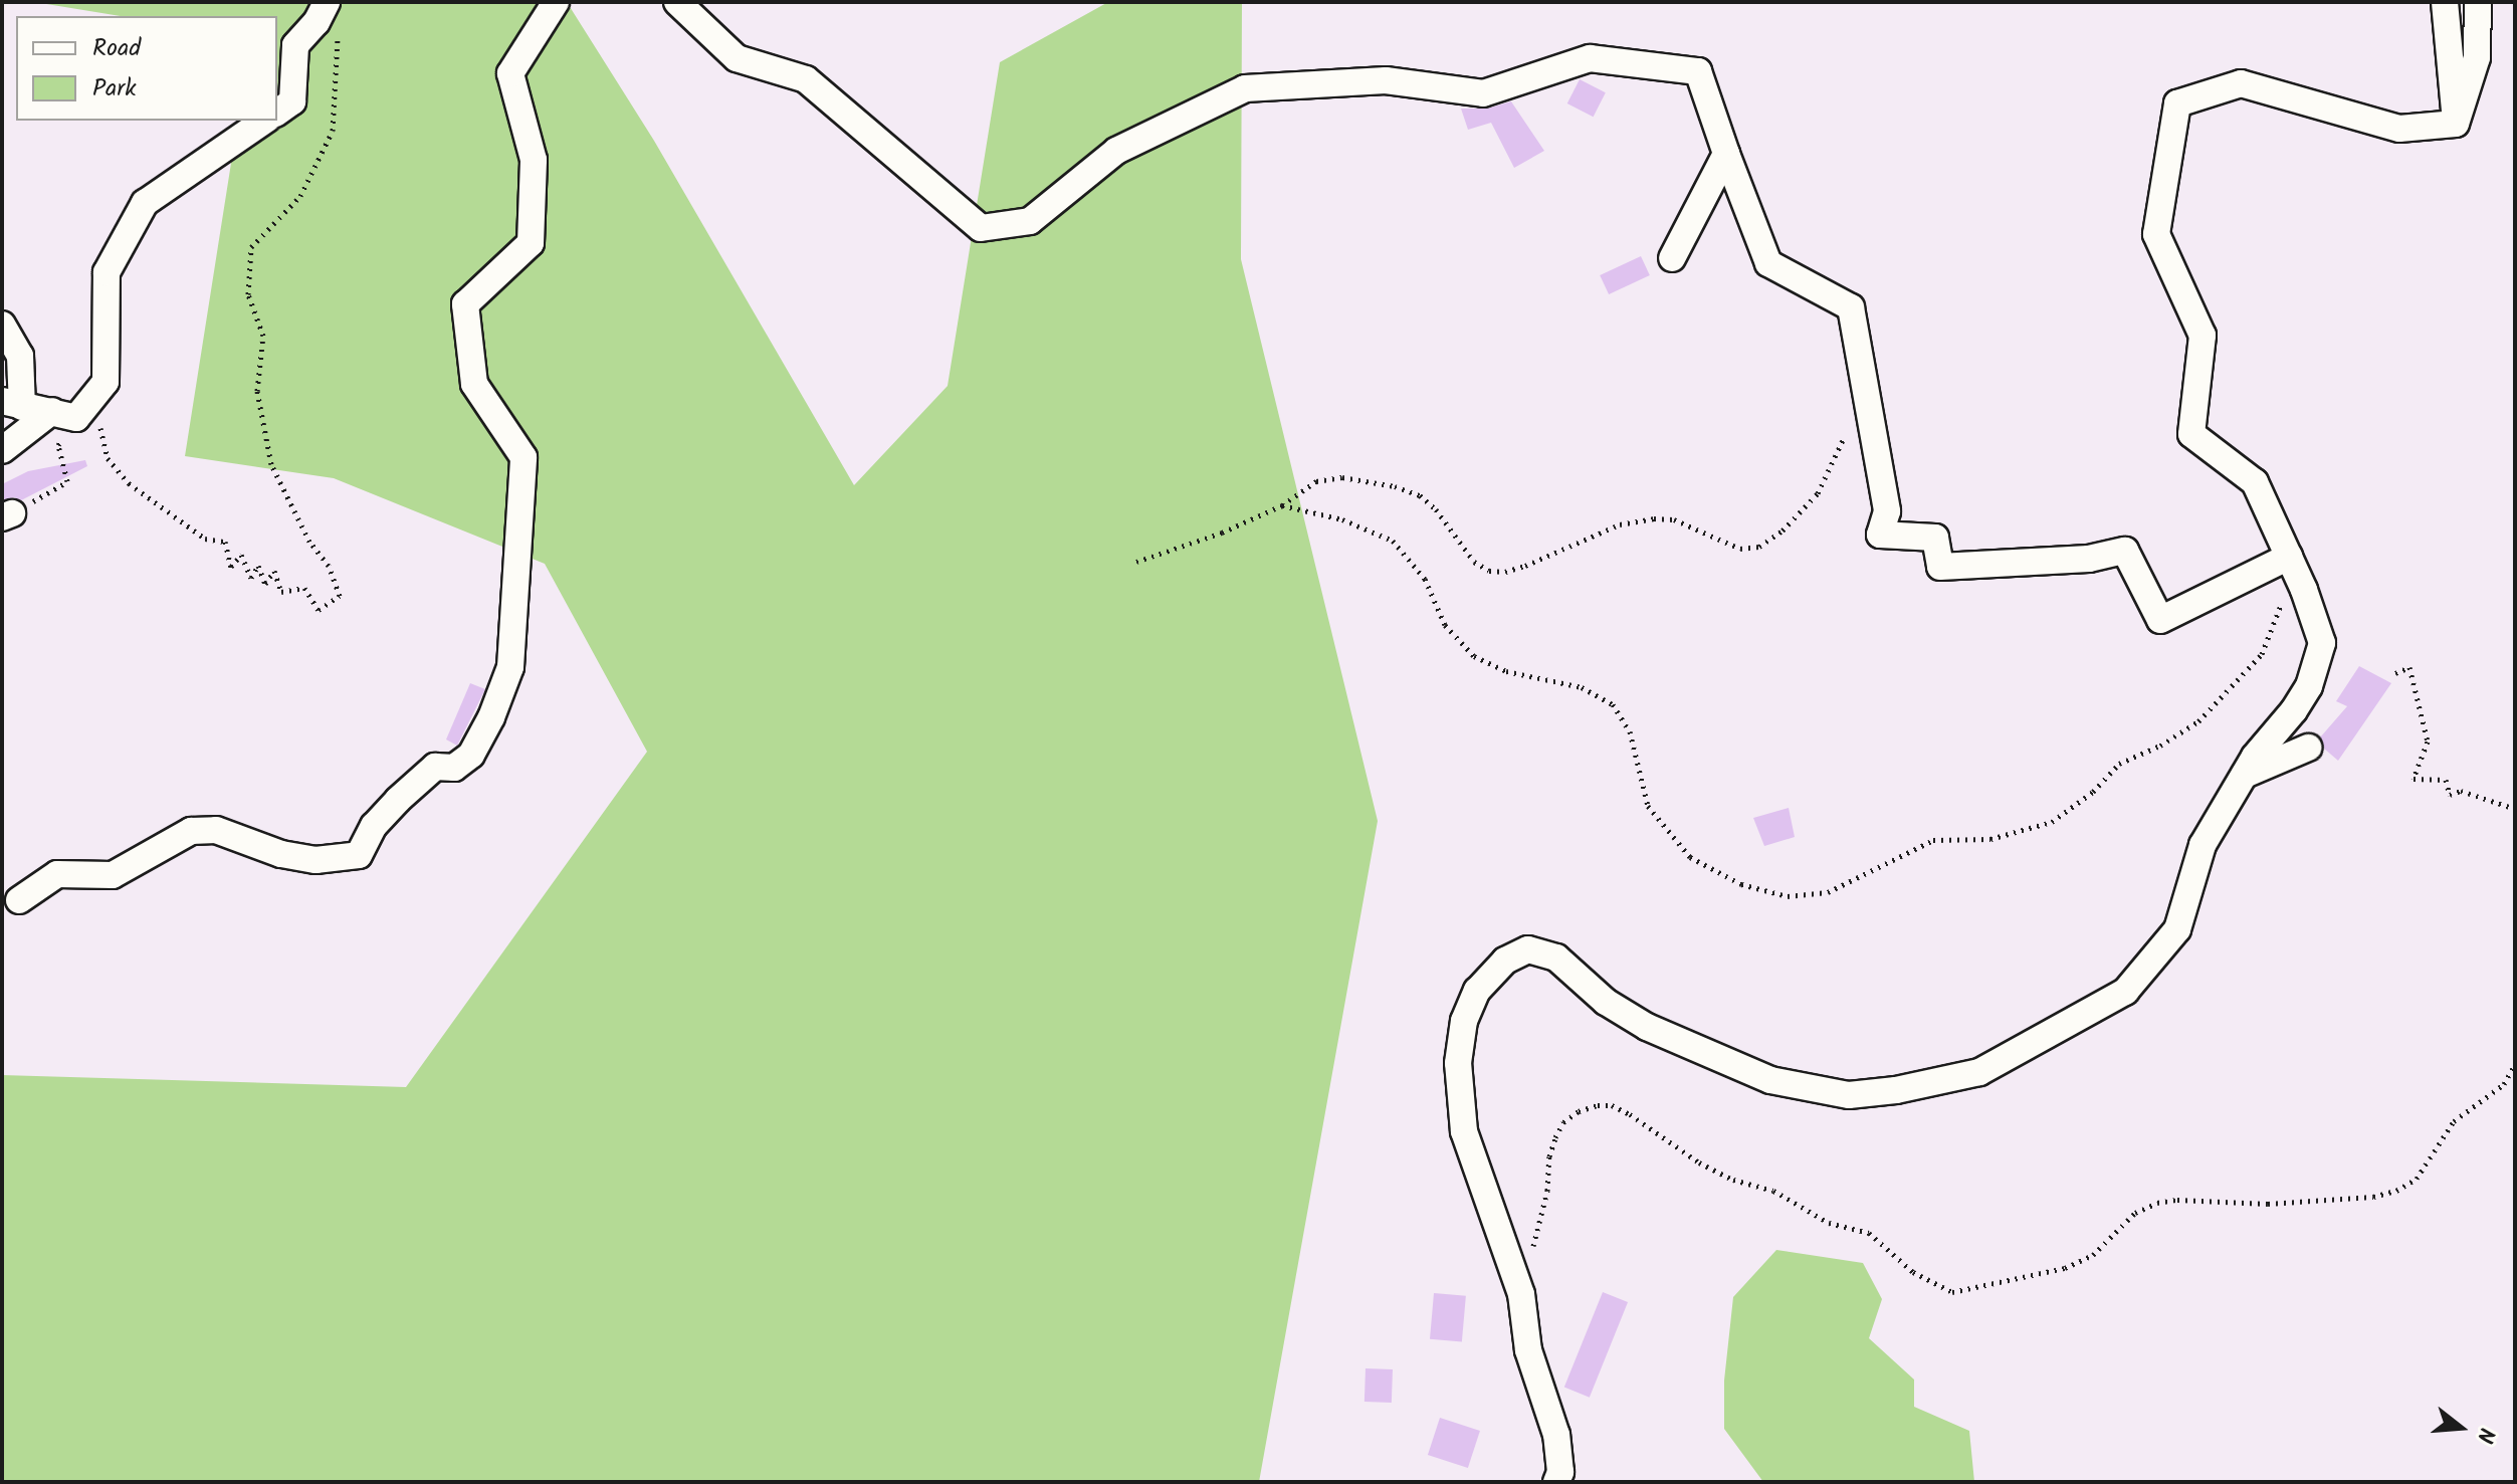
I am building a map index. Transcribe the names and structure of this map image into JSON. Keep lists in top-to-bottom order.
{
  "legend": ["Road", "Park"],
  "north": "right"
}
